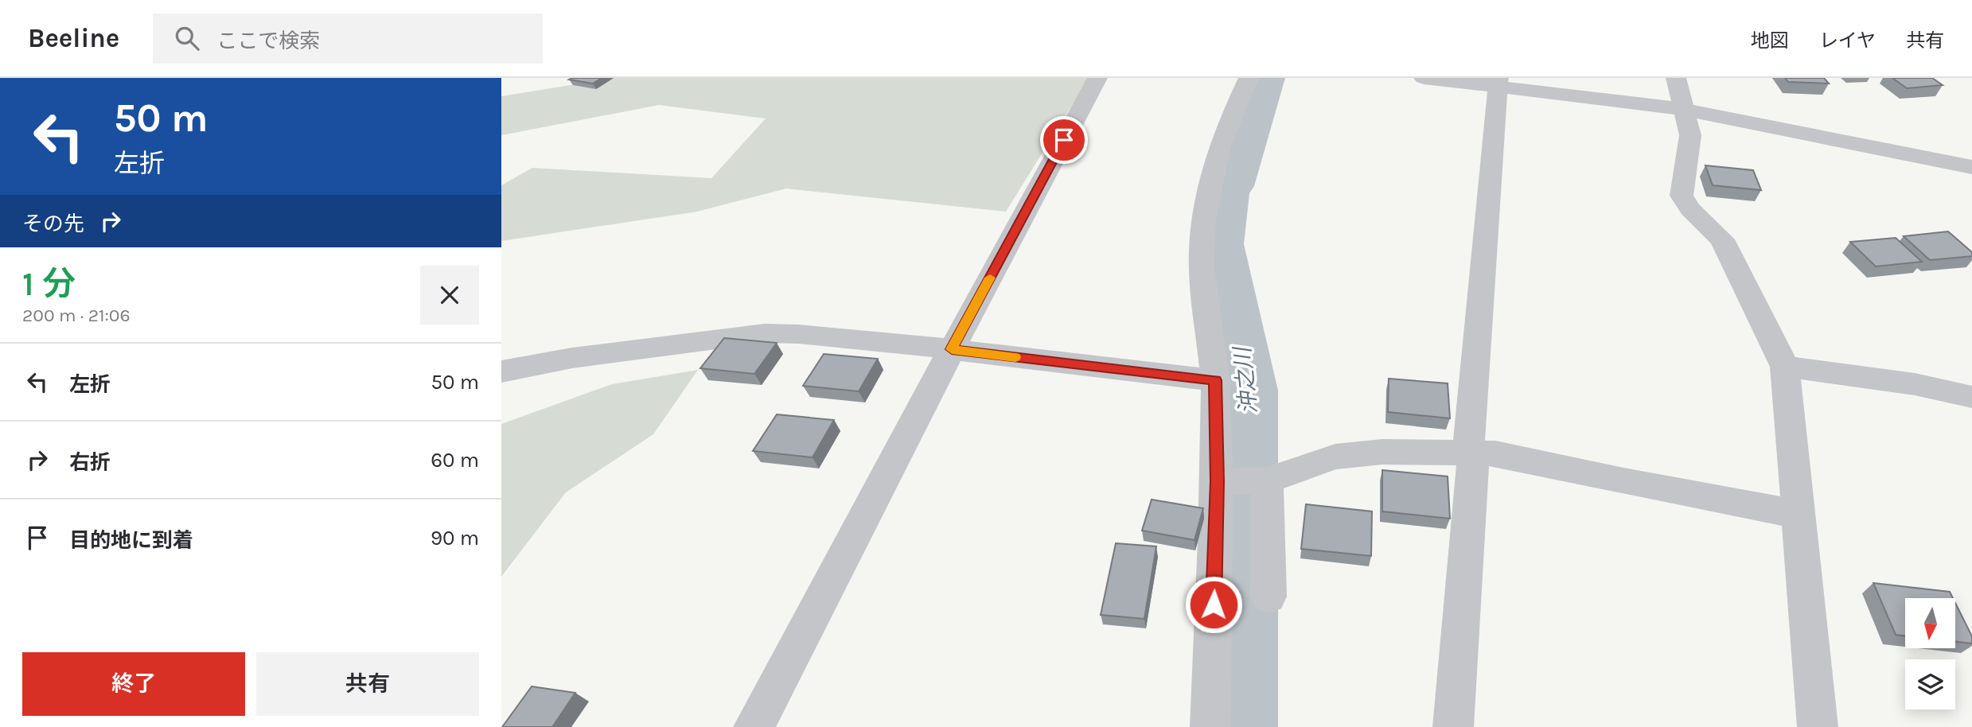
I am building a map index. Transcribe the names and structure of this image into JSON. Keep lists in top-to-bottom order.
{
  "water": ["沖之川"],
  "north": "bottom",
  "page": {
    "header": "Beeline",
    "search": "ここで検索",
    "nav": ["地図", "レイヤ", "共有"],
    "turn": ["50 m", "左折"],
    "then": "その先",
    "heading": ["1 分", "200 m · 21:06"],
    "list": [
      {
        "name": "左折",
        "value": "50 m"
      },
      {
        "name": "右折",
        "value": "60 m"
      },
      {
        "name": "目的地に到着",
        "value": "90 m"
      }
    ],
    "buttons": ["終了", "共有"]
  }
}
